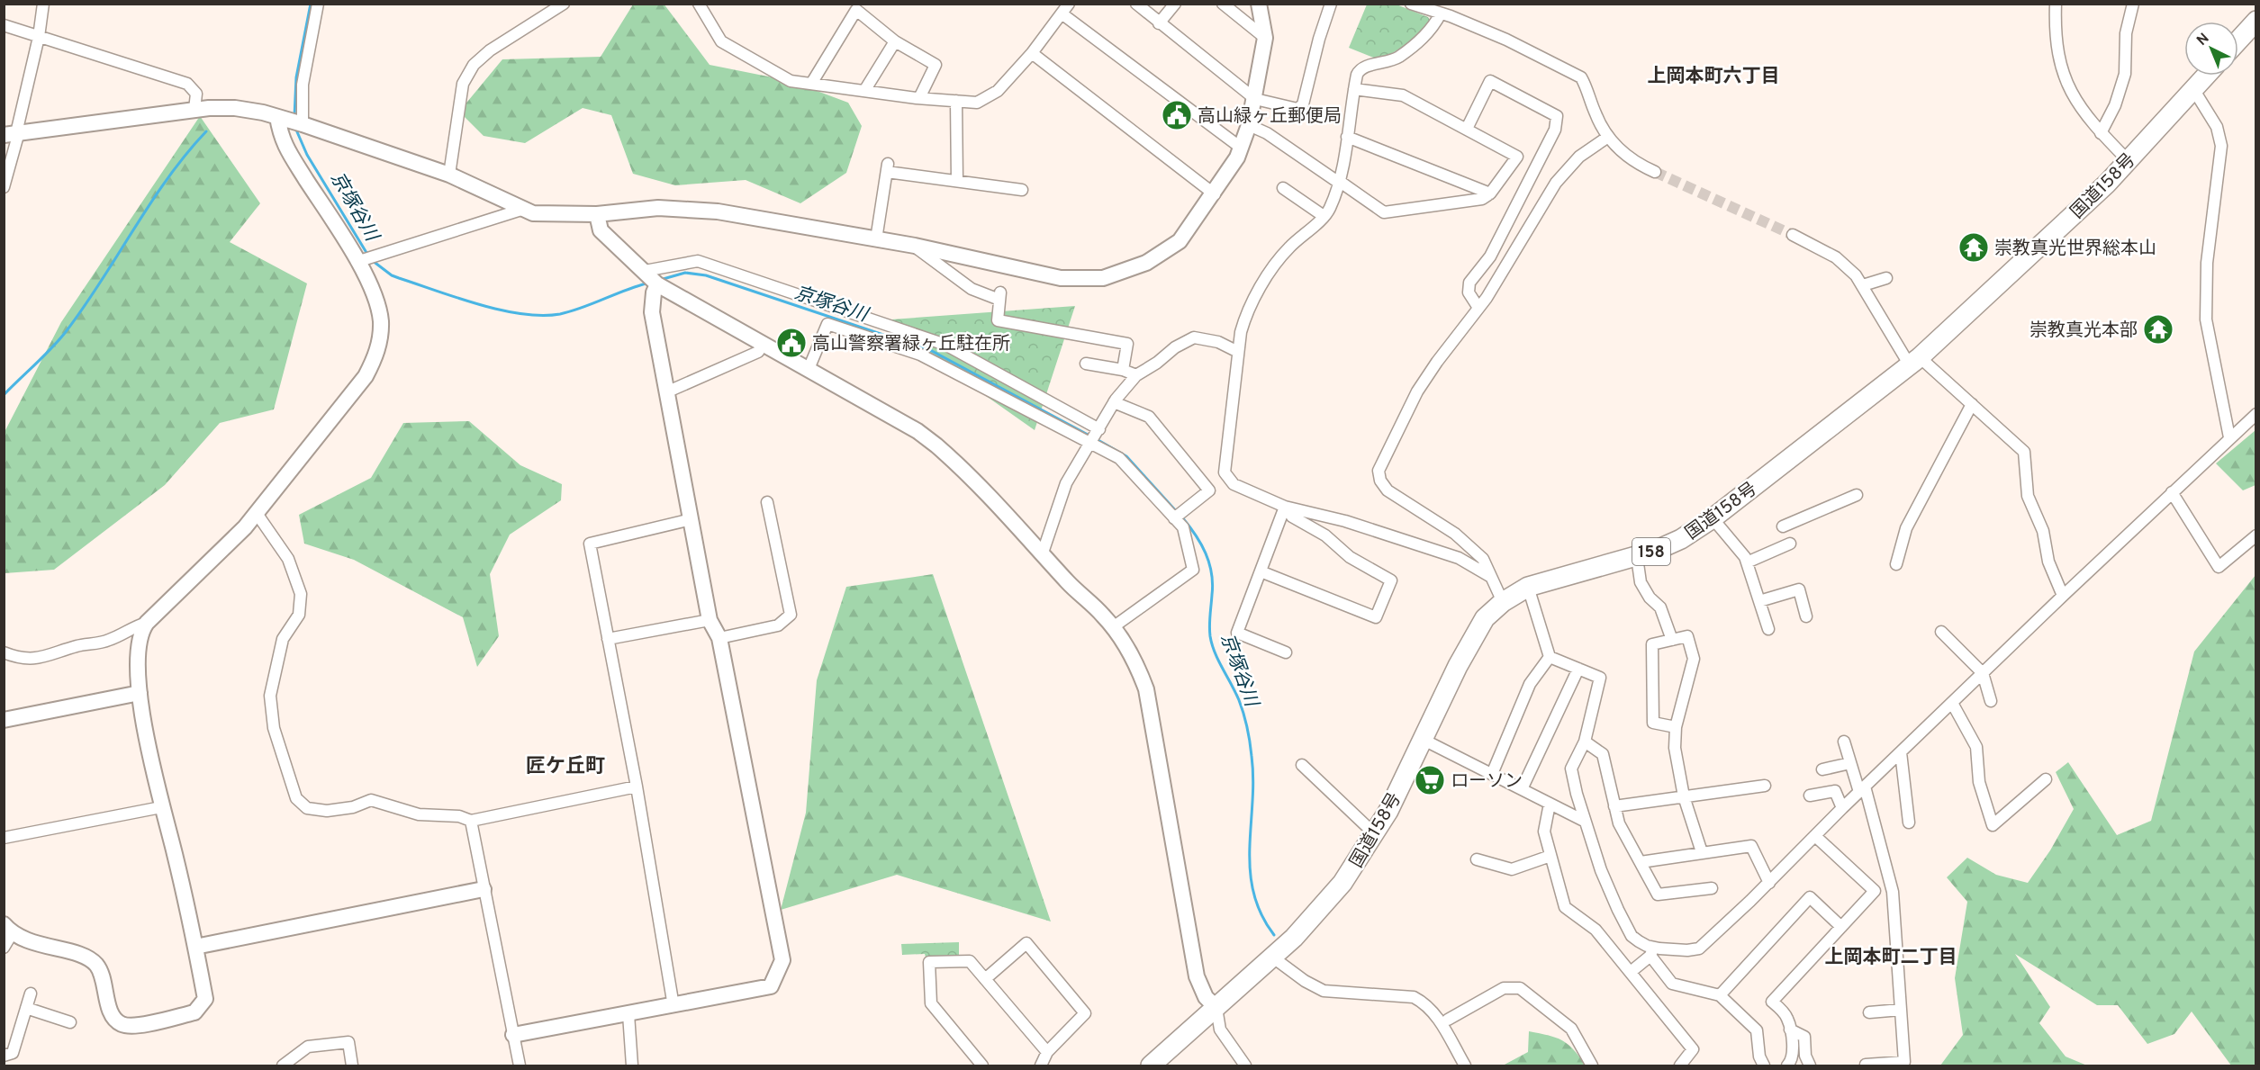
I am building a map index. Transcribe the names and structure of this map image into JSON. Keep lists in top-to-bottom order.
{
  "streets": {
    "highway": ["国道158号", "158"]
  },
  "districts": ["上岡本町六丁目", "匠ケ丘町", "上岡本町二丁目"],
  "water": ["京塚谷川"],
  "places": {
    "public building": ["高山緑ヶ丘郵便局", "高山警察署緑ヶ丘駐在所"],
    "temple": ["崇教真光世界総本山", "崇教真光本部"],
    "supermarket": ["ローソン"]
  },
  "north": "top left"
}
